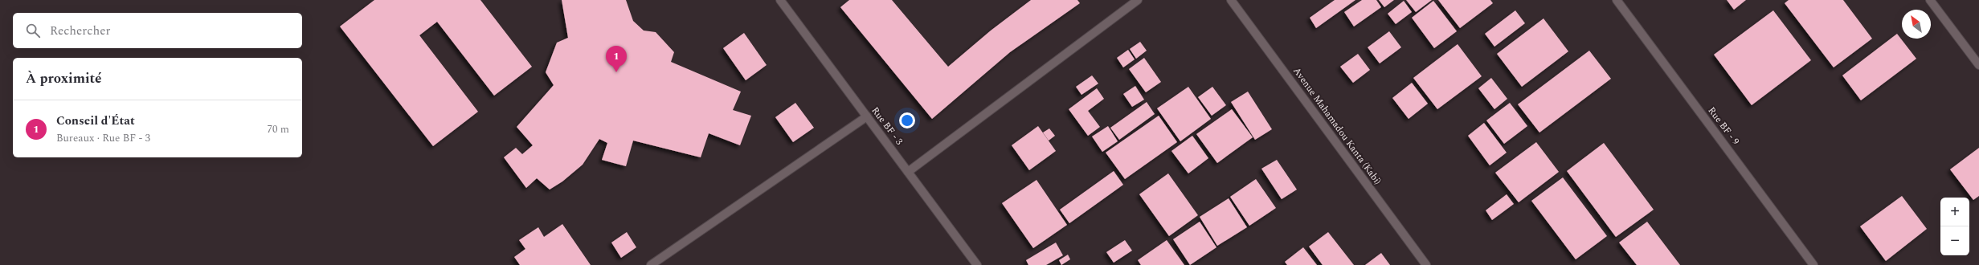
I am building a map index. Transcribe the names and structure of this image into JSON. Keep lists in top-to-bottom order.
{
  "streets": {
    "street": ["Rue BF - 3", "Avenue Mahamadou Kanta (Kabi)", "Rue BF - 9"]
  },
  "north": "top left",
  "page": {
    "search": "Rechercher",
    "pins": "1",
    "heading": "À proximité",
    "list": [
      {
        "mark": "1",
        "name": "Conseil d'État",
        "note": "Bureaux · Rue BF - 3",
        "value": "70 m"
      }
    ],
    "map_buttons": ["+", "−"]
  }
}
